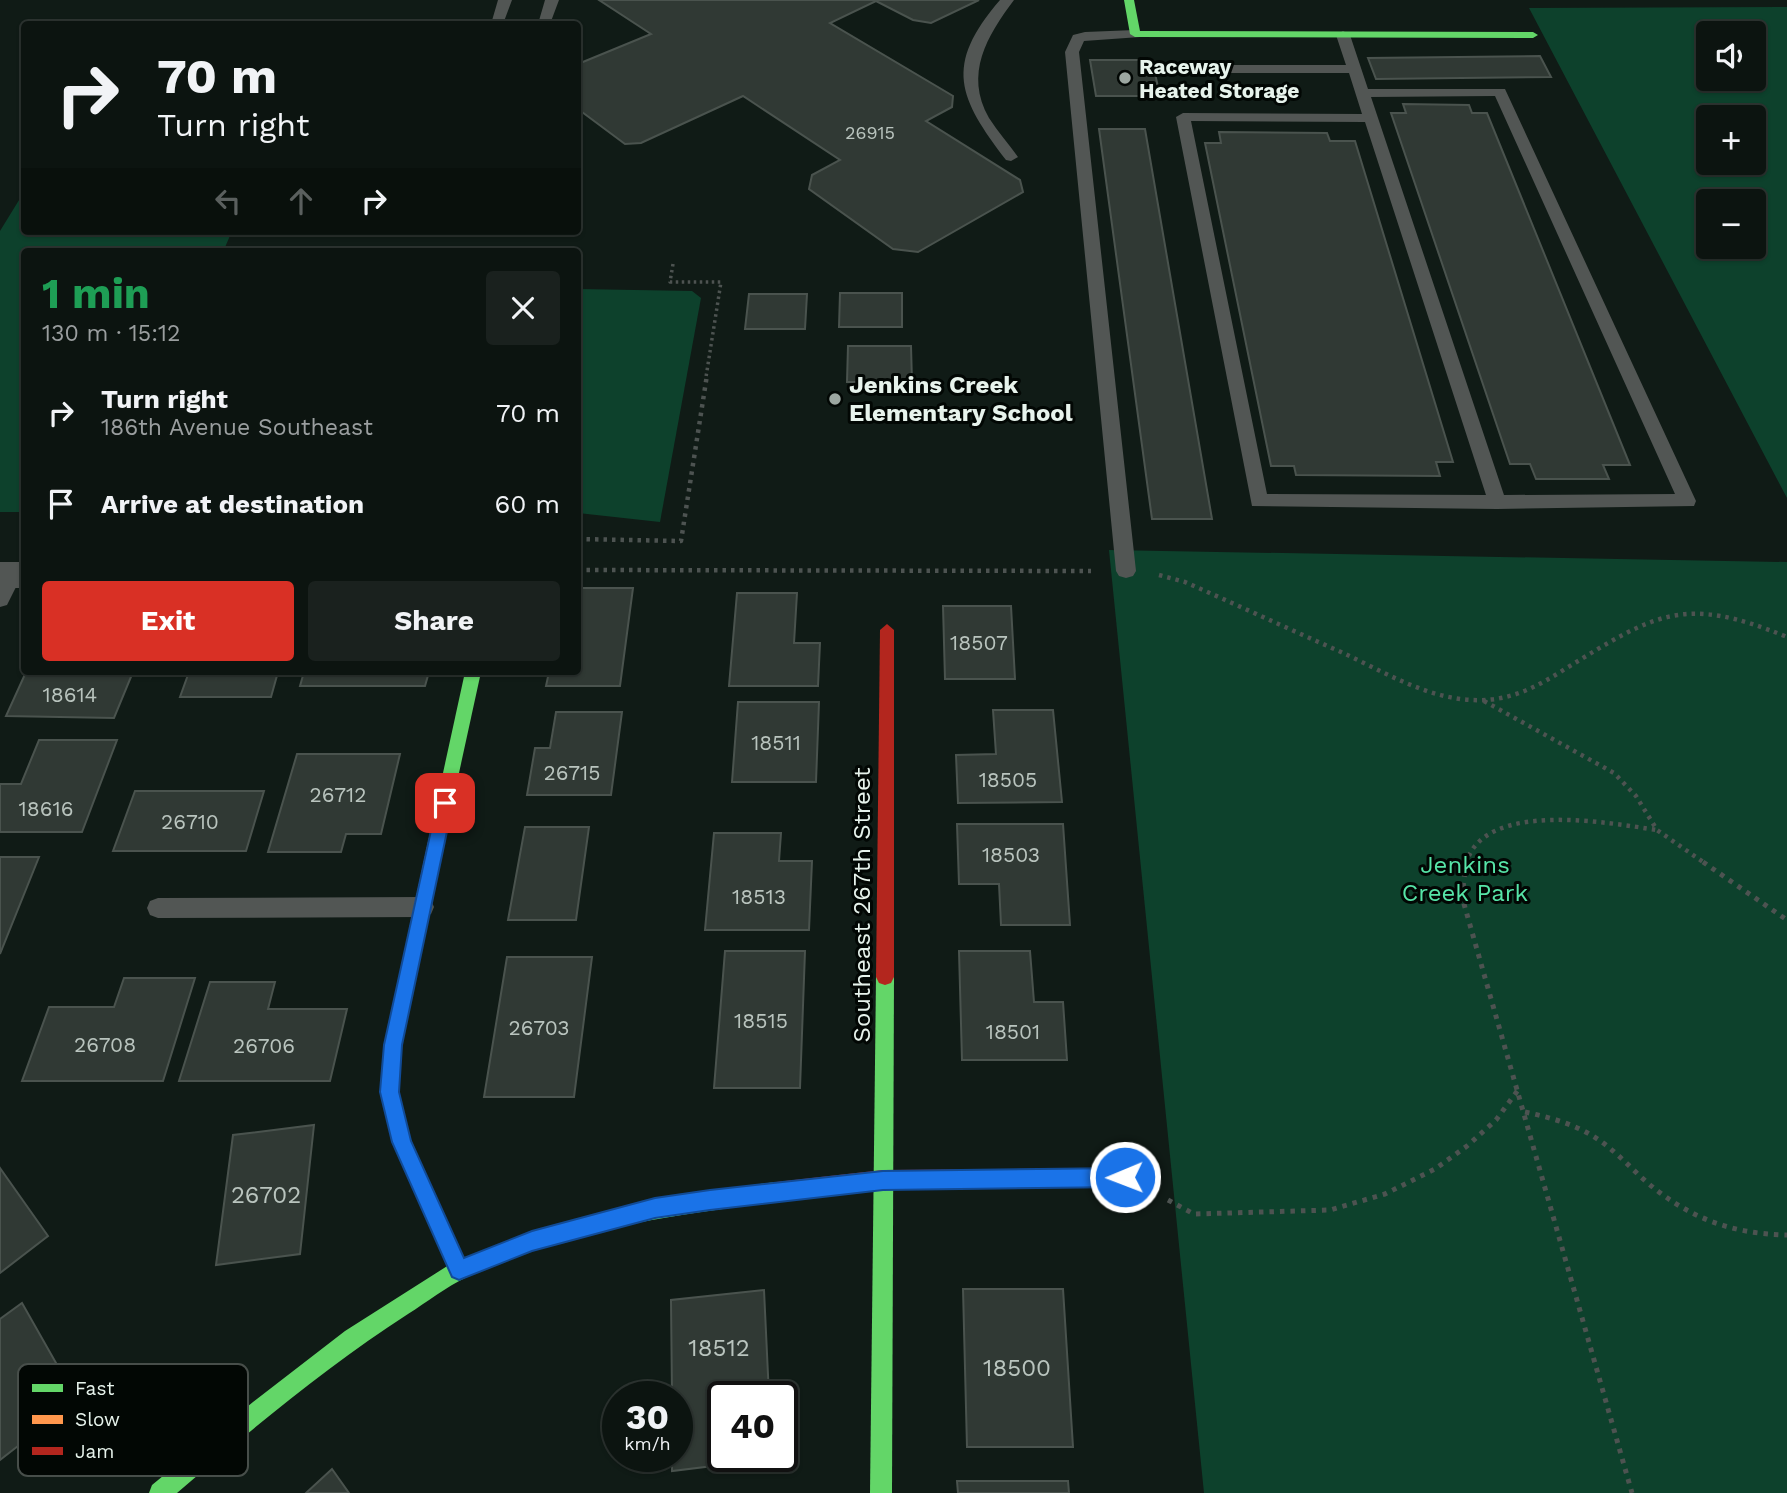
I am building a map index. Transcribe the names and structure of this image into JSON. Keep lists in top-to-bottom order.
{
  "streets": {
    "street": ["Southeast 267th Street"]
  },
  "parks": ["Jenkins Creek Park"],
  "places": ["Raceway Heated Storage", "Jenkins Creek Elementary School"],
  "house_numbers": [
    "26915",
    "18507",
    "18614",
    "18511",
    "26715",
    "18505",
    "26712",
    "18616",
    "26710",
    "18503",
    "18513",
    "18515",
    "26703",
    "18501",
    "26708",
    "26706",
    "26702",
    "18512",
    "18500"
  ],
  "legend": ["Fast", "Slow", "Jam"],
  "page": {
    "map_buttons": ["+", "−"],
    "turn": ["70 m", "Turn right"],
    "heading": ["1 min", "130 m · 15:12"],
    "list": [
      {
        "name": "Turn right",
        "note": "186th Avenue Southeast",
        "value": "70 m"
      },
      {
        "name": "Arrive at destination",
        "value": "60 m"
      }
    ],
    "buttons": ["Exit", "Share"],
    "speed": "30 km/h",
    "limit": "40"
  }
}
